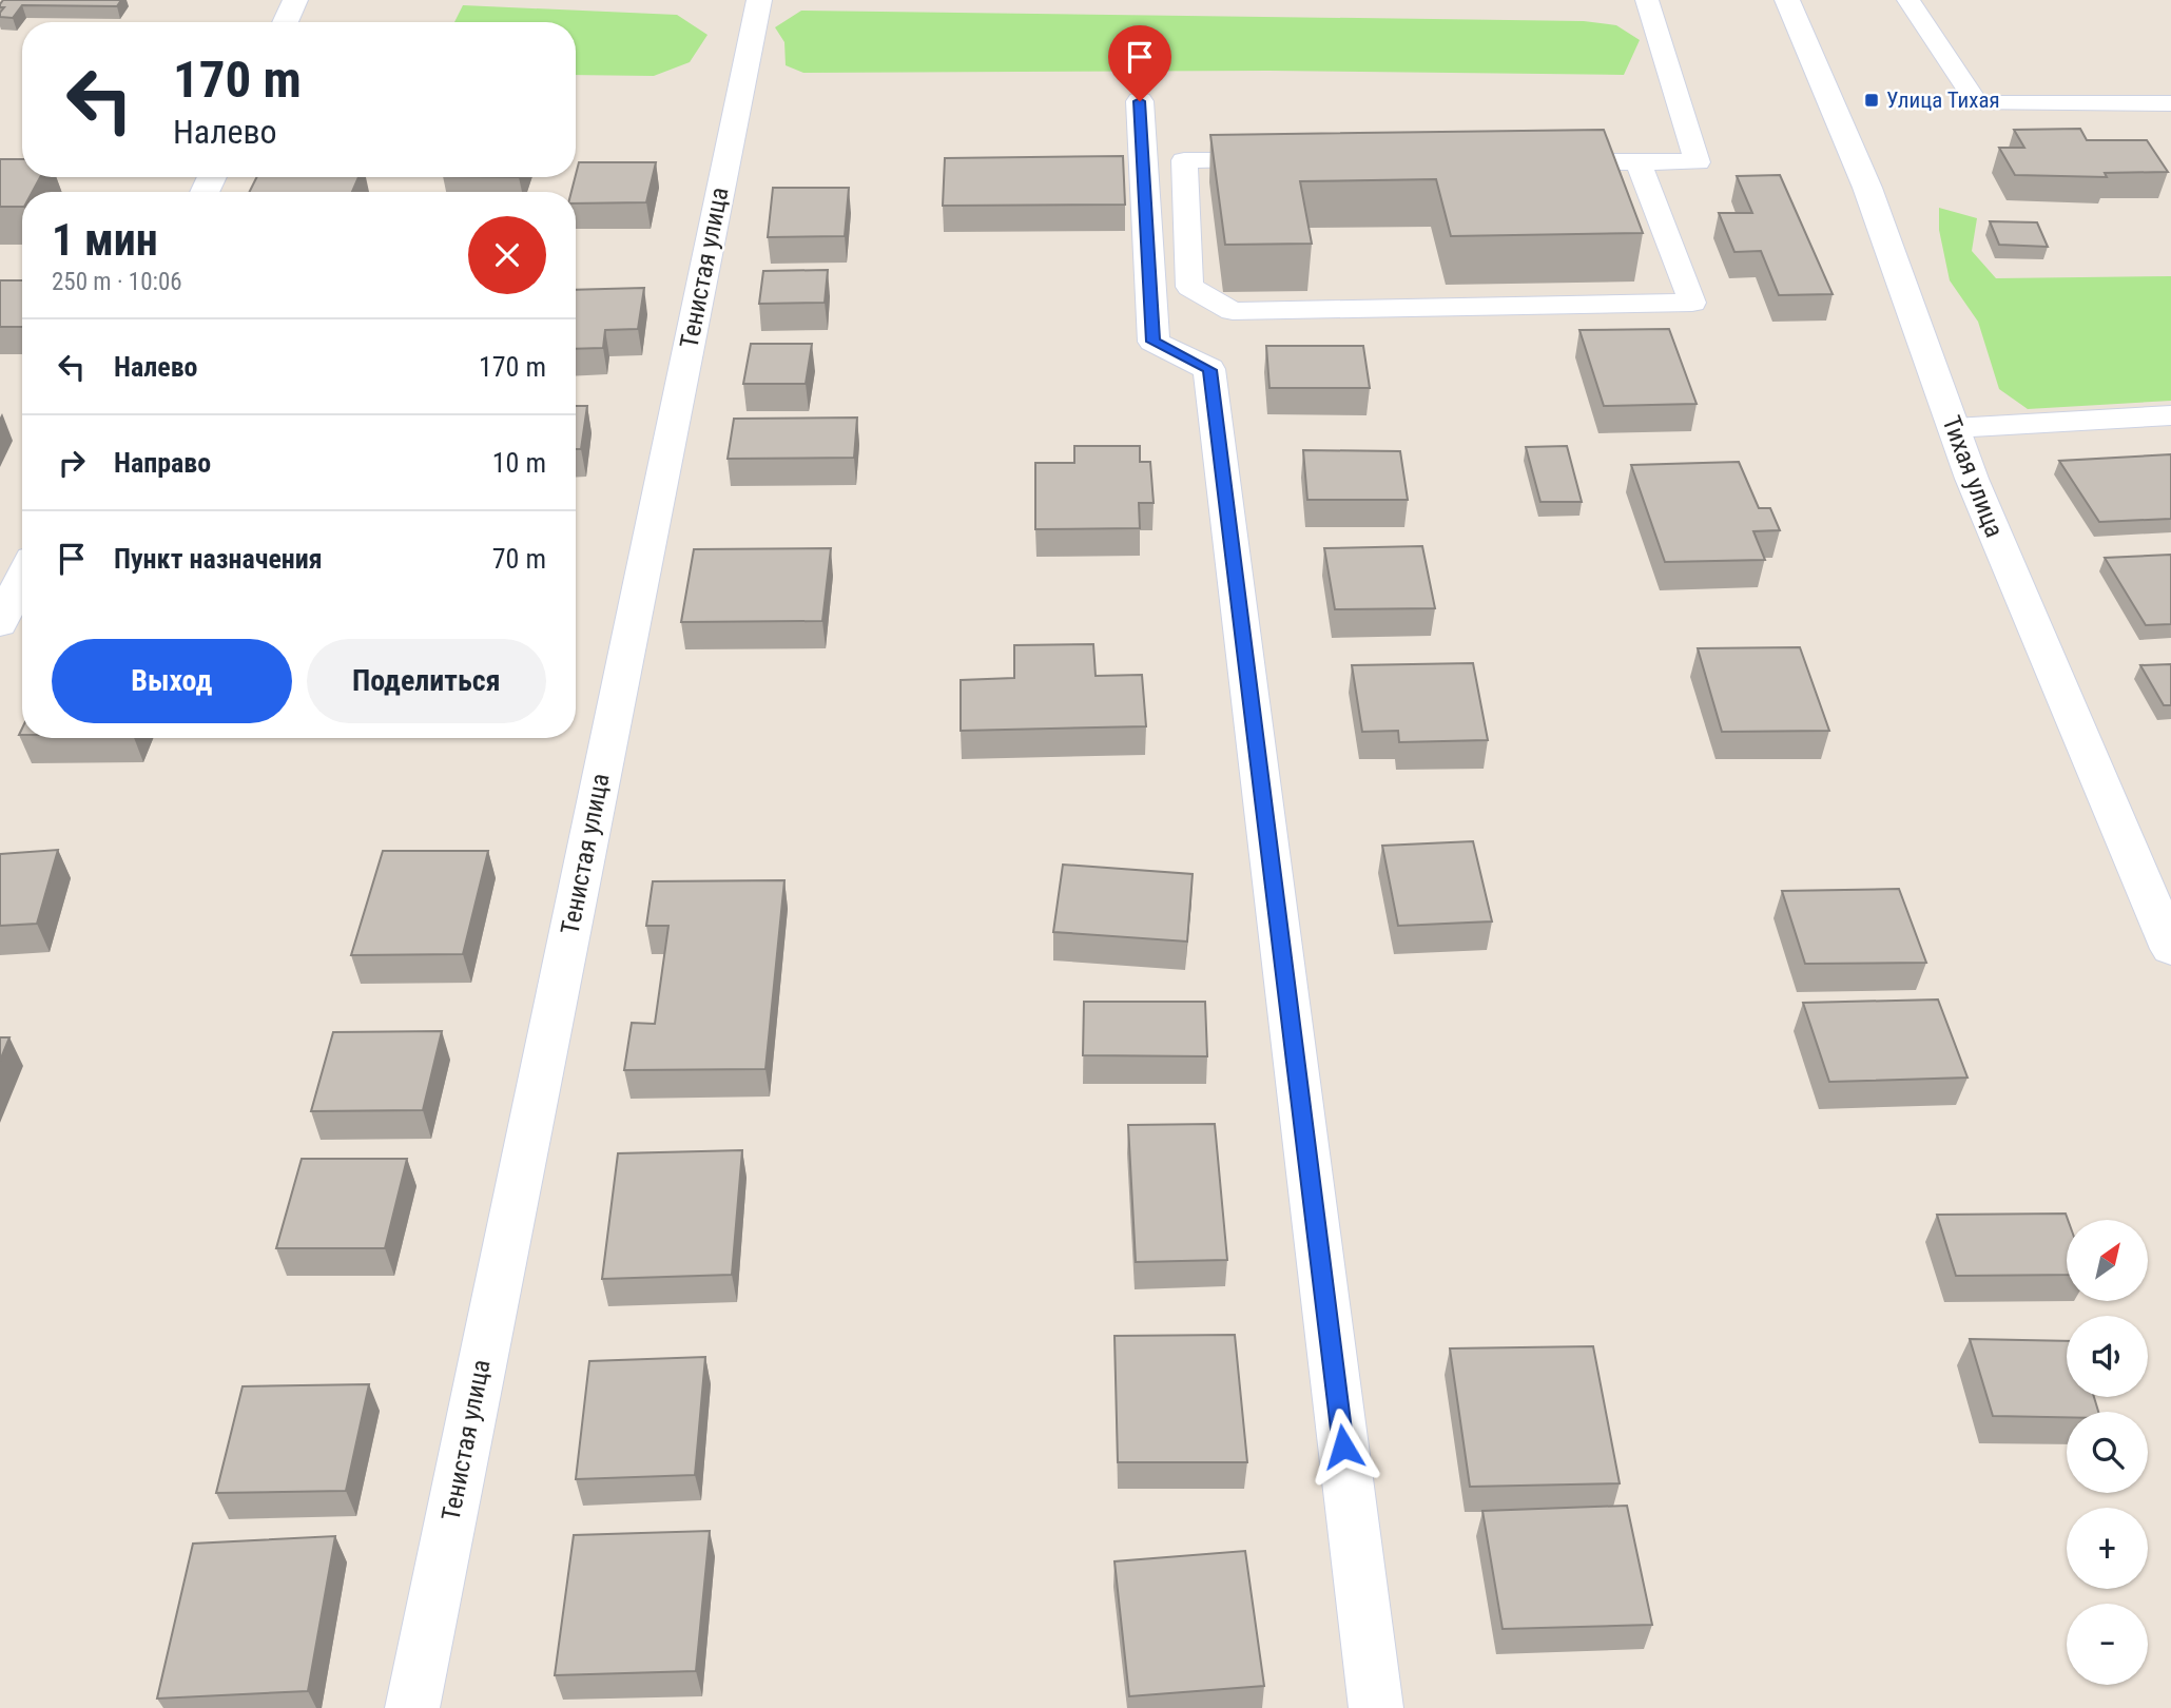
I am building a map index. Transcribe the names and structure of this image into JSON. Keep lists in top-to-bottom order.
{
  "streets": {
    "street": ["Тенистая улица", "Тихая улица"]
  },
  "places": {
    "transit": ["Улица Тихая"]
  },
  "north": "top right",
  "page": {
    "turn": ["170 m", "Налево"],
    "heading": ["1 мин", "250 m · 10:06"],
    "list": [
      {
        "name": "Налево",
        "value": "170 m"
      },
      {
        "name": "Направо",
        "value": "10 m"
      },
      {
        "name": "Пункт назначения",
        "value": "70 m"
      }
    ],
    "buttons": ["Выход", "Поделиться"],
    "map_buttons": ["+", "−"]
  }
}
